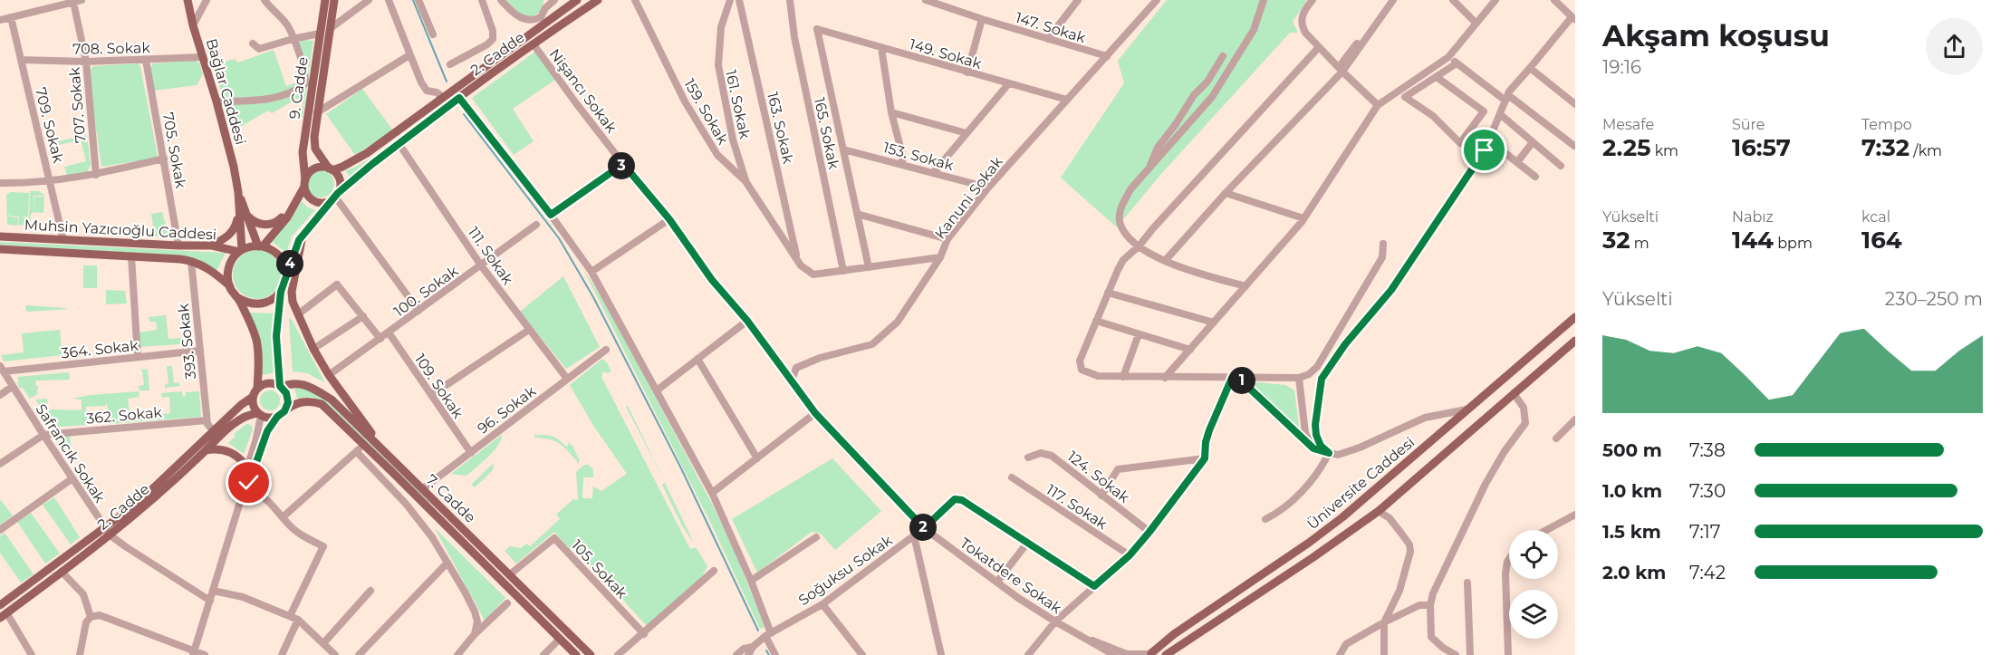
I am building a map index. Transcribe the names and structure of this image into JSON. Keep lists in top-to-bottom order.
{
  "streets": {
    "main road": [
      "2. Cadde",
      "9. Cadde",
      "Bağlar Caddesi",
      "Muhsin Yazıcıoğlu Caddesi",
      "Üniversite Caddesi",
      "7. Cadde"
    ],
    "street": [
      "147. Sokak",
      "708. Sokak",
      "149. Sokak",
      "Nişancı Sokak",
      "161. Sokak",
      "707. Sokak",
      "159. Sokak",
      "709. Sokak",
      "163. Sokak",
      "165. Sokak",
      "705. Sokak",
      "153. Sokak",
      "Kanuni Sokak",
      "111. Sokak",
      "100. Sokak",
      "393. Sokak",
      "364. Sokak",
      "109. Sokak",
      "96. Sokak",
      "362. Sokak",
      "Safrancık Sokak",
      "124. Sokak",
      "117. Sokak",
      "105. Sokak",
      "Soğuksu Sokak",
      "Tokatdere Sokak"
    ]
  },
  "crossings": [
    ["147. Sokak", "Kanuni Sokak"],
    ["708. Sokak", "Bağlar Caddesi"],
    ["708. Sokak", "707. Sokak"],
    ["708. Sokak", "709. Sokak"],
    ["708. Sokak", "705. Sokak"],
    ["2. Cadde", "9. Cadde"],
    ["2. Cadde", "Nişancı Sokak"],
    ["2. Cadde", "111. Sokak"],
    ["2. Cadde", "Safrancık Sokak"],
    ["2. Cadde", "7. Cadde"],
    ["149. Sokak", "153. Sokak"],
    ["149. Sokak", "Kanuni Sokak"],
    ["Nişancı Sokak", "Kanuni Sokak"],
    ["Nişancı Sokak", "Soğuksu Sokak"],
    ["Nişancı Sokak", "Tokatdere Sokak"],
    ["161. Sokak", "159. Sokak"],
    ["159. Sokak", "163. Sokak"],
    ["159. Sokak", "165. Sokak"],
    ["709. Sokak", "Muhsin Yazıcıoğlu Caddesi"],
    ["705. Sokak", "Muhsin Yazıcıoğlu Caddesi"],
    ["153. Sokak", "Kanuni Sokak"],
    ["Muhsin Yazıcıoğlu Caddesi", "393. Sokak"],
    ["111. Sokak", "100. Sokak"],
    ["111. Sokak", "96. Sokak"],
    ["100. Sokak", "109. Sokak"],
    ["393. Sokak", "364. Sokak"],
    ["393. Sokak", "362. Sokak"],
    ["364. Sokak", "Safrancık Sokak"],
    ["109. Sokak", "96. Sokak"],
    ["96. Sokak", "7. Cadde"],
    ["362. Sokak", "Safrancık Sokak"],
    ["Üniversite Caddesi", "Tokatdere Sokak"],
    ["7. Cadde", "105. Sokak"],
    ["Soğuksu Sokak", "Tokatdere Sokak"]
  ],
  "page": {
    "heading": ["Akşam koşusu", "19:16"],
    "stats": [
      ["Mesafe", "2.25 km"],
      ["Süre", "16:57"],
      ["Tempo", "7:32 /km"],
      ["Yükselti", "32 m"],
      ["Nabız", "144 bpm"],
      ["kcal", "164"]
    ],
    "pins": [
      "3",
      "4",
      "1",
      "2"
    ],
    "chart": ["Yükselti", "230–250 m"],
    "list": [
      {
        "name": "500 m",
        "note": "7:38"
      },
      {
        "name": "1.0 km",
        "note": "7:30"
      },
      {
        "name": "1.5 km",
        "note": "7:17"
      },
      {
        "name": "2.0 km",
        "note": "7:42"
      }
    ]
  }
}
